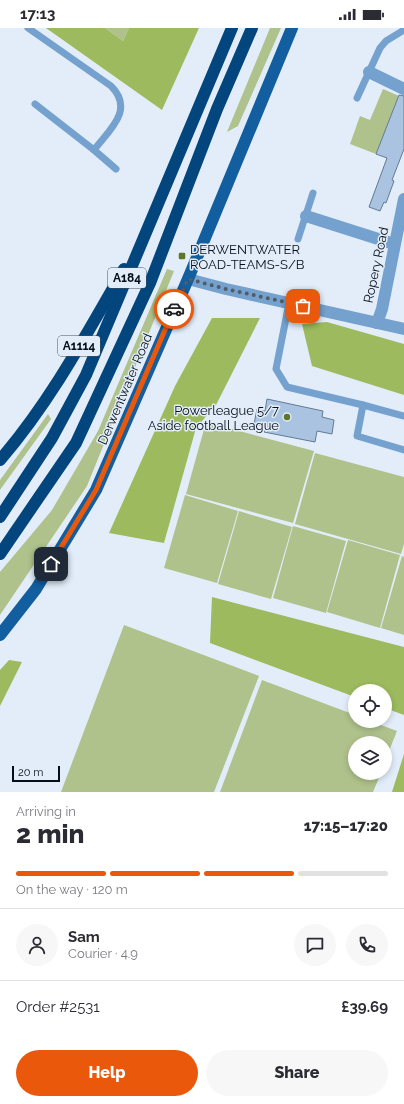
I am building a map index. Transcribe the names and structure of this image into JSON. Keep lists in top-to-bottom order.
{
  "streets": {
    "highway": ["A184", "A1114"],
    "main road": ["Derwentwater Road"],
    "street": ["Ropery Road"]
  },
  "crossings": [
    ["Ropery Road", "Derwentwater Road"],
    ["A184", "A1114"]
  ],
  "places": {
    "transit": ["DERWENTWATER ROAD-TEAMS-S/B"],
    "other": ["Powerleague 5/7 Aside football League"]
  },
  "scale_bar": "20 m",
  "page": {
    "status": "17:13",
    "scale": "20 m",
    "heading": ["2 min", "Arriving in", "17:15–17:20"],
    "panel": [
      "Sam",
      "Courier · 4.9",
      "Order #2531",
      "£39.69"
    ],
    "bar": "On the way · 120 m",
    "buttons": ["Help", "Share"]
  }
}
